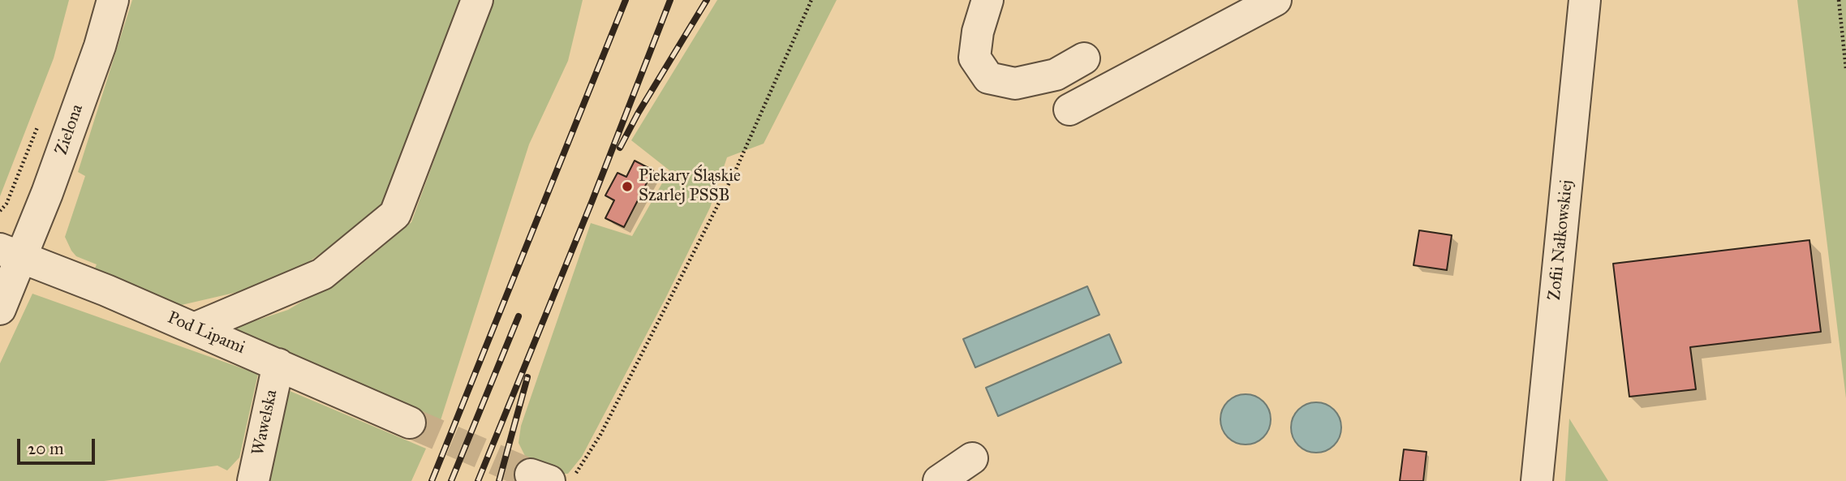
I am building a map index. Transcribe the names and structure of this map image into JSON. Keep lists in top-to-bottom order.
{
  "streets": {
    "street": [
      "Zielona",
      "Zofii Nałkowskiej",
      "Pod Lipami",
      "Wawelska"
    ]
  },
  "crossings": [
    ["Zielona", "Pod Lipami"],
    ["Pod Lipami", "Wawelska"]
  ],
  "places": ["Piekary Śląskie Szarlej PSSB"],
  "scale_bar": "20 m"
}
